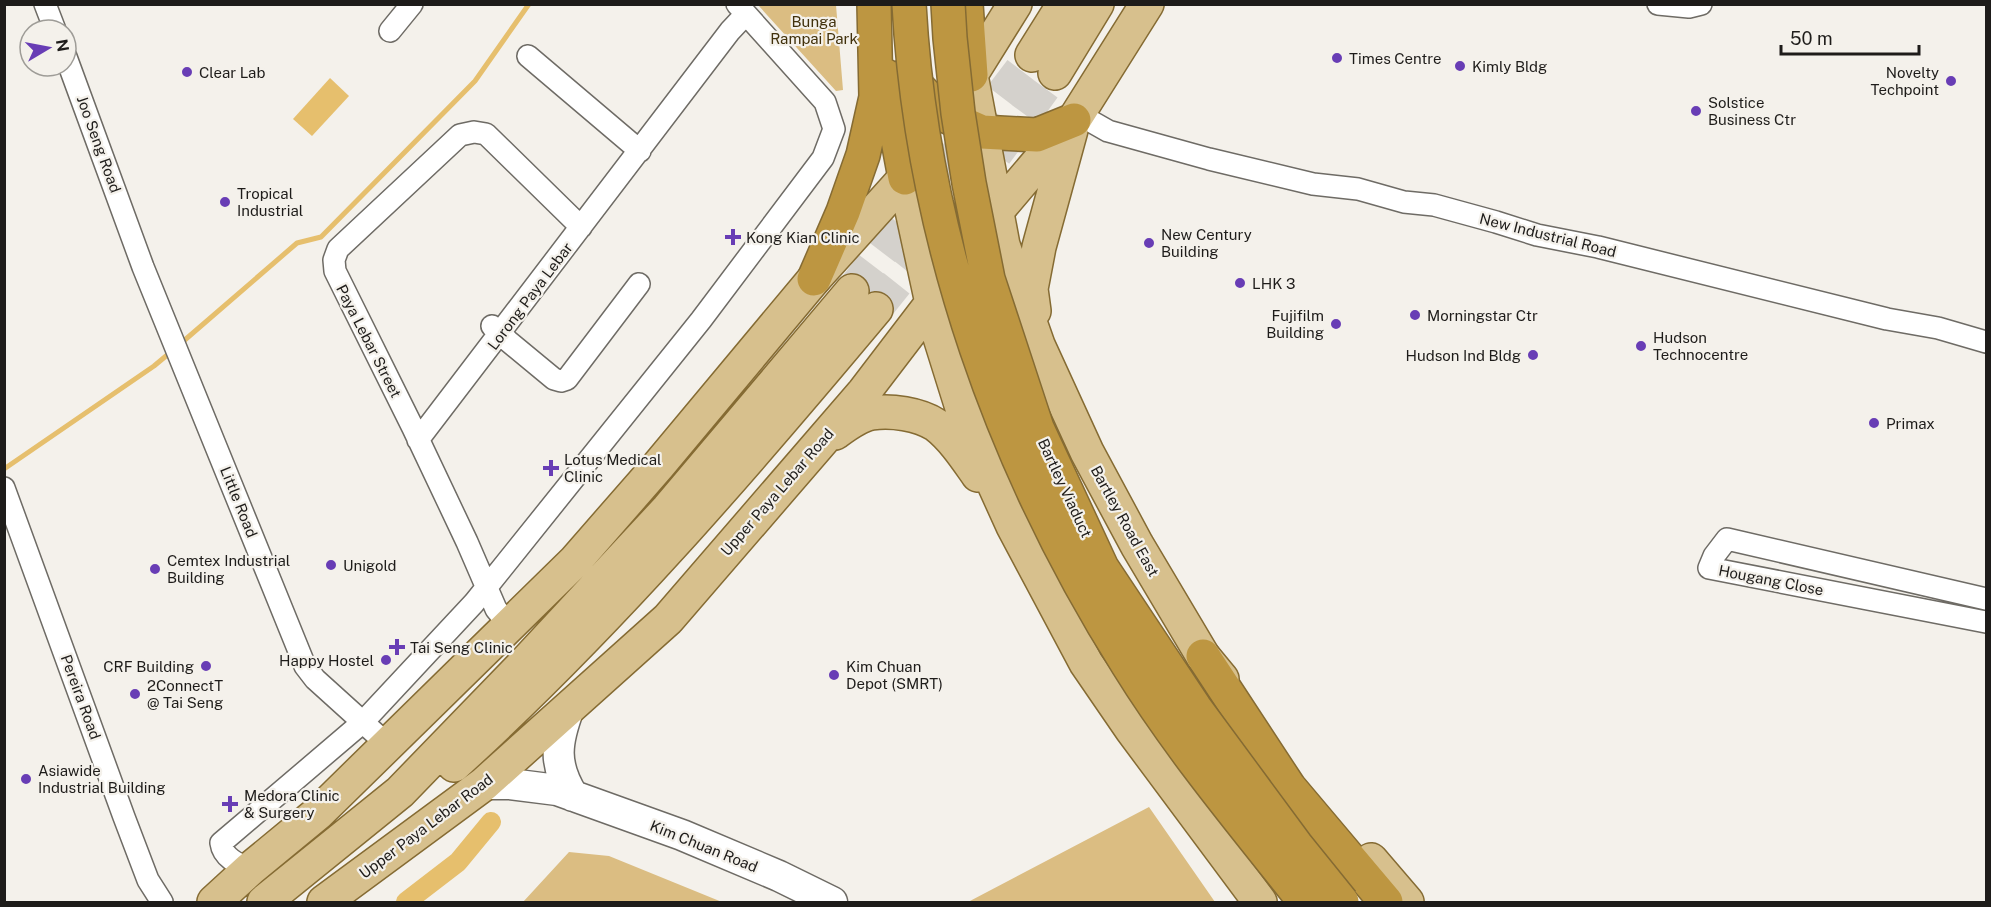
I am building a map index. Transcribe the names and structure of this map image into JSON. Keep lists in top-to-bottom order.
{
  "streets": {
    "highway": ["Bartley Viaduct"],
    "main road": ["Upper Paya Lebar Road", "Bartley Road East", "Kim Chuan Road"],
    "street": [
      "Joo Seng Road",
      "New Industrial Road",
      "Lorong Paya Lebar",
      "Paya Lebar Street",
      "Little Road",
      "Hougang Close",
      "Pereira Road"
    ]
  },
  "crossings": [
    ["Joo Seng Road", "Little Road"],
    ["New Industrial Road", "Upper Paya Lebar Road"],
    ["Lorong Paya Lebar", "Paya Lebar Street"],
    ["Upper Paya Lebar Road", "Bartley Road East"],
    ["Upper Paya Lebar Road", "Kim Chuan Road"]
  ],
  "parks": ["Bunga Rampai Park"],
  "places": {
    "other": [
      "Times Centre",
      "Kimly Bldg",
      "Clear Lab",
      "Novelty Techpoint",
      "Solstice Business Ctr",
      "Tropical Industrial",
      "New Century Building",
      "LHK 3",
      "Morningstar Ctr",
      "Fujifilm Building",
      "Hudson Technocentre",
      "Hudson Ind Bldg",
      "Primax",
      "Unigold",
      "Cemtex Industrial Building",
      "Happy Hostel",
      "CRF Building",
      "Kim Chuan Depot (SMRT)",
      "2ConnectT @ Tai Seng",
      "Asiawide Industrial Building"
    ],
    "health": [
      "Kong Kian Clinic",
      "Lotus Medical Clinic",
      "Tai Seng Clinic",
      "Medora Clinic & Surgery"
    ]
  },
  "scale_bar": "50 m",
  "north": "right"
}
